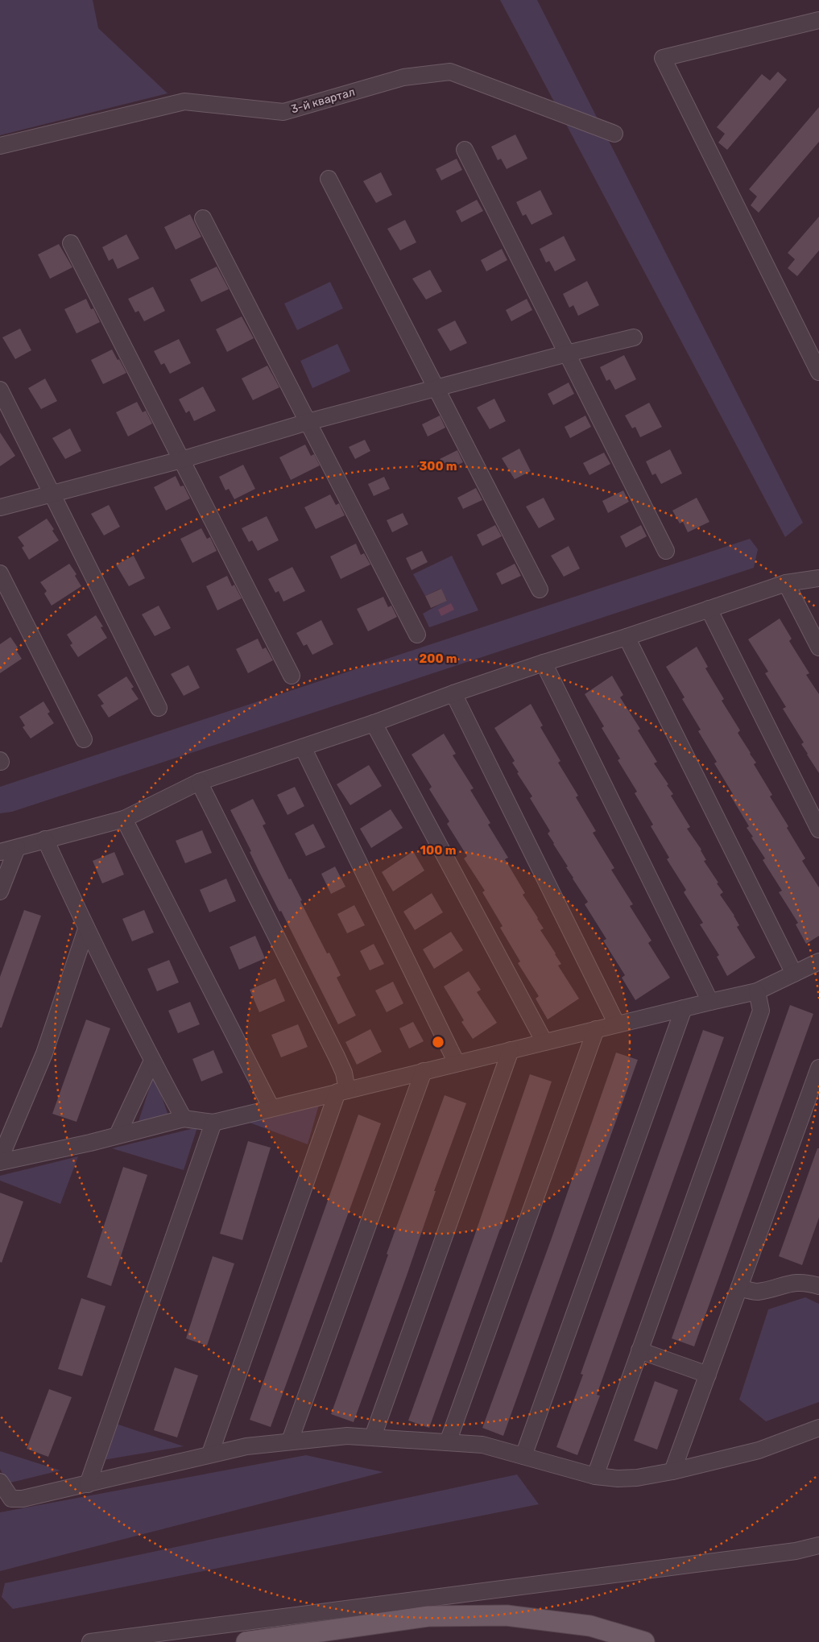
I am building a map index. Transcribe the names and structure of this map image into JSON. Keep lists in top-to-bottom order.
{
  "streets": {
    "street": ["3-й квартал"]
  },
  "rings": ["300 m", "200 m", "100 m"]
}
